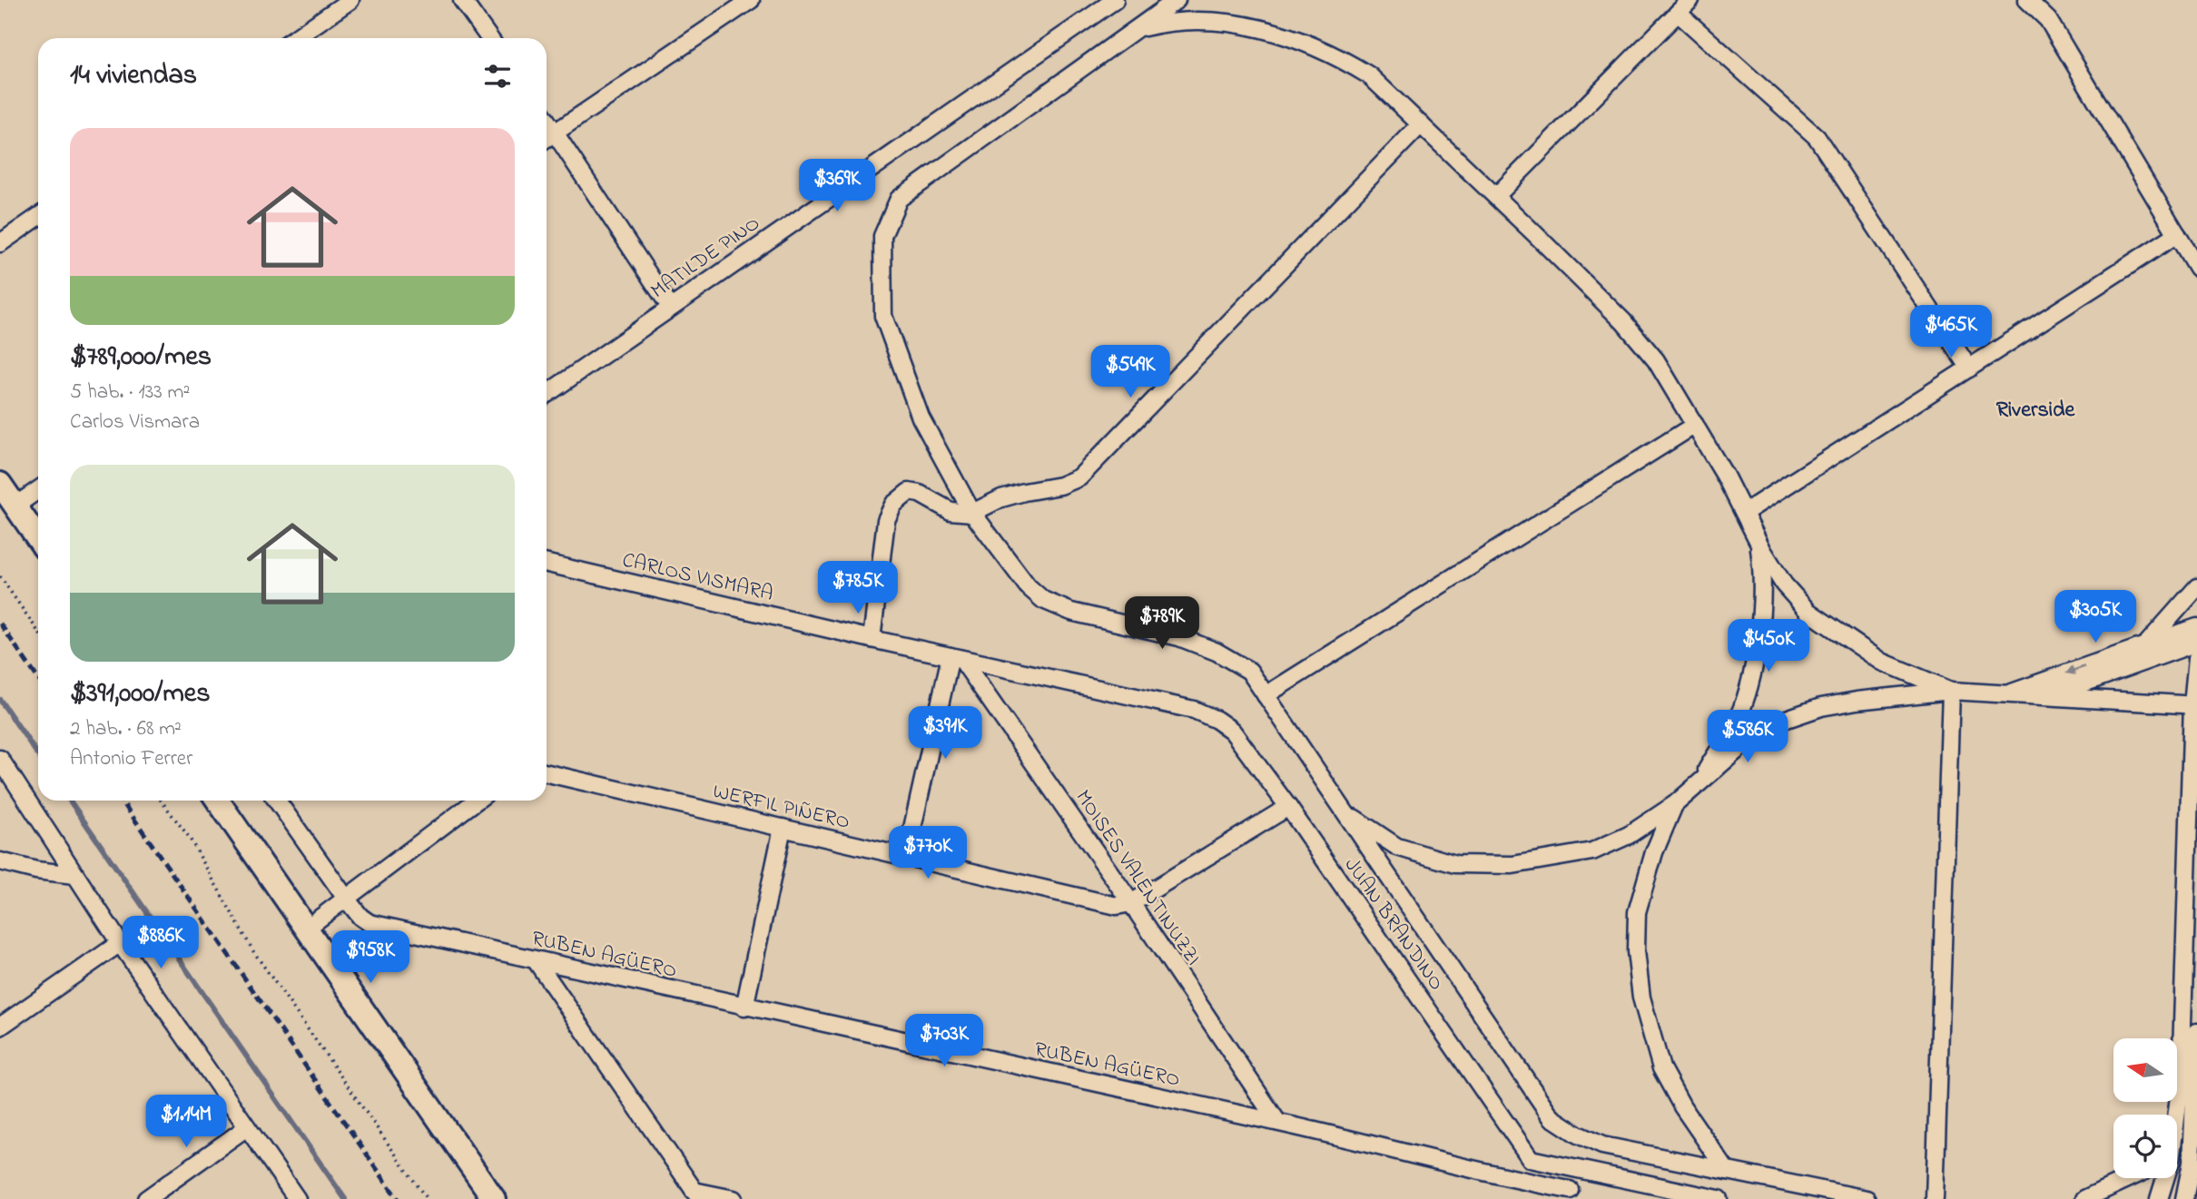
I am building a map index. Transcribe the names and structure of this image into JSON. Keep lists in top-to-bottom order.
{
  "streets": {
    "street": [
      "MATILDE PINO",
      "CARLOS VISMARA",
      "WERFIL PIÑERO",
      "MOISES VALENTINUZZI",
      "JUAN BRANDINO",
      "RUBEN AGÜERO"
    ]
  },
  "crossings": [
    ["CARLOS VISMARA", "MOISES VALENTINUZZI"],
    ["CARLOS VISMARA", "JUAN BRANDINO"],
    ["WERFIL PIÑERO", "MOISES VALENTINUZZI"],
    ["MOISES VALENTINUZZI", "RUBEN AGÜERO"]
  ],
  "districts": ["Riverside"],
  "north": "left",
  "page": {
    "heading": "14 viviendas",
    "list": [
      {
        "name": "$789,000/mes",
        "note": "5 hab. · 133 m² · Carlos Vismara"
      },
      {
        "name": "$391,000/mes",
        "note": "2 hab. · 68 m² · Antonio Ferrer"
      }
    ],
    "price": [
      "$369K",
      "$465K",
      "$549K",
      "$785K",
      "$305K",
      "$789K",
      "$450K",
      "$391K",
      "$586K",
      "$770K",
      "$886K",
      "$958K",
      "$703K",
      "$1.14M"
    ]
  }
}
